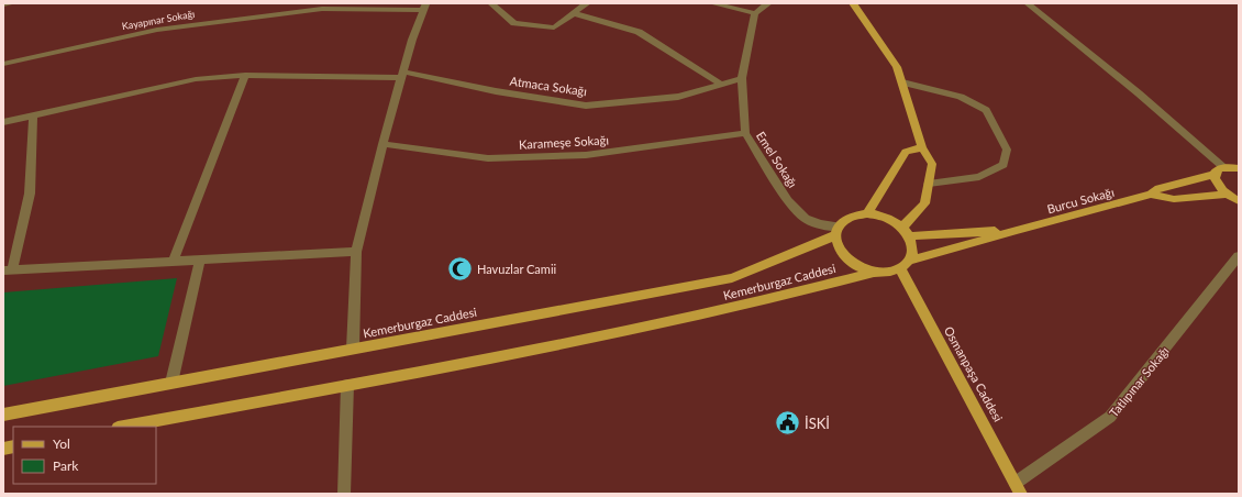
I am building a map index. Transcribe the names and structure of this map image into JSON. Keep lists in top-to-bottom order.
{
  "streets": {
    "main road": ["Burcu Sokağı", "Kemerburgaz Caddesi", "Osmanpaşa Caddesi"],
    "street": [
      "Kayapınar Sokağı",
      "Atmaca Sokağı",
      "Karameşe Sokağı",
      "Emel Sokağı",
      "Tatlıpınar Sokağı"
    ]
  },
  "crossings": [
    ["Atmaca Sokağı", "Emel Sokağı"],
    ["Karameşe Sokağı", "Emel Sokağı"],
    ["Emel Sokağı", "Burcu Sokağı"],
    ["Emel Sokağı", "Kemerburgaz Caddesi"],
    ["Emel Sokağı", "Osmanpaşa Caddesi"],
    ["Burcu Sokağı", "Kemerburgaz Caddesi"],
    ["Burcu Sokağı", "Osmanpaşa Caddesi"],
    ["Kemerburgaz Caddesi", "Osmanpaşa Caddesi"],
    ["Osmanpaşa Caddesi", "Tatlıpınar Sokağı"]
  ],
  "places": {
    "mosque": ["Havuzlar Camii"],
    "public building": ["İSKİ"]
  },
  "legend": ["Yol", "Park"]
}
